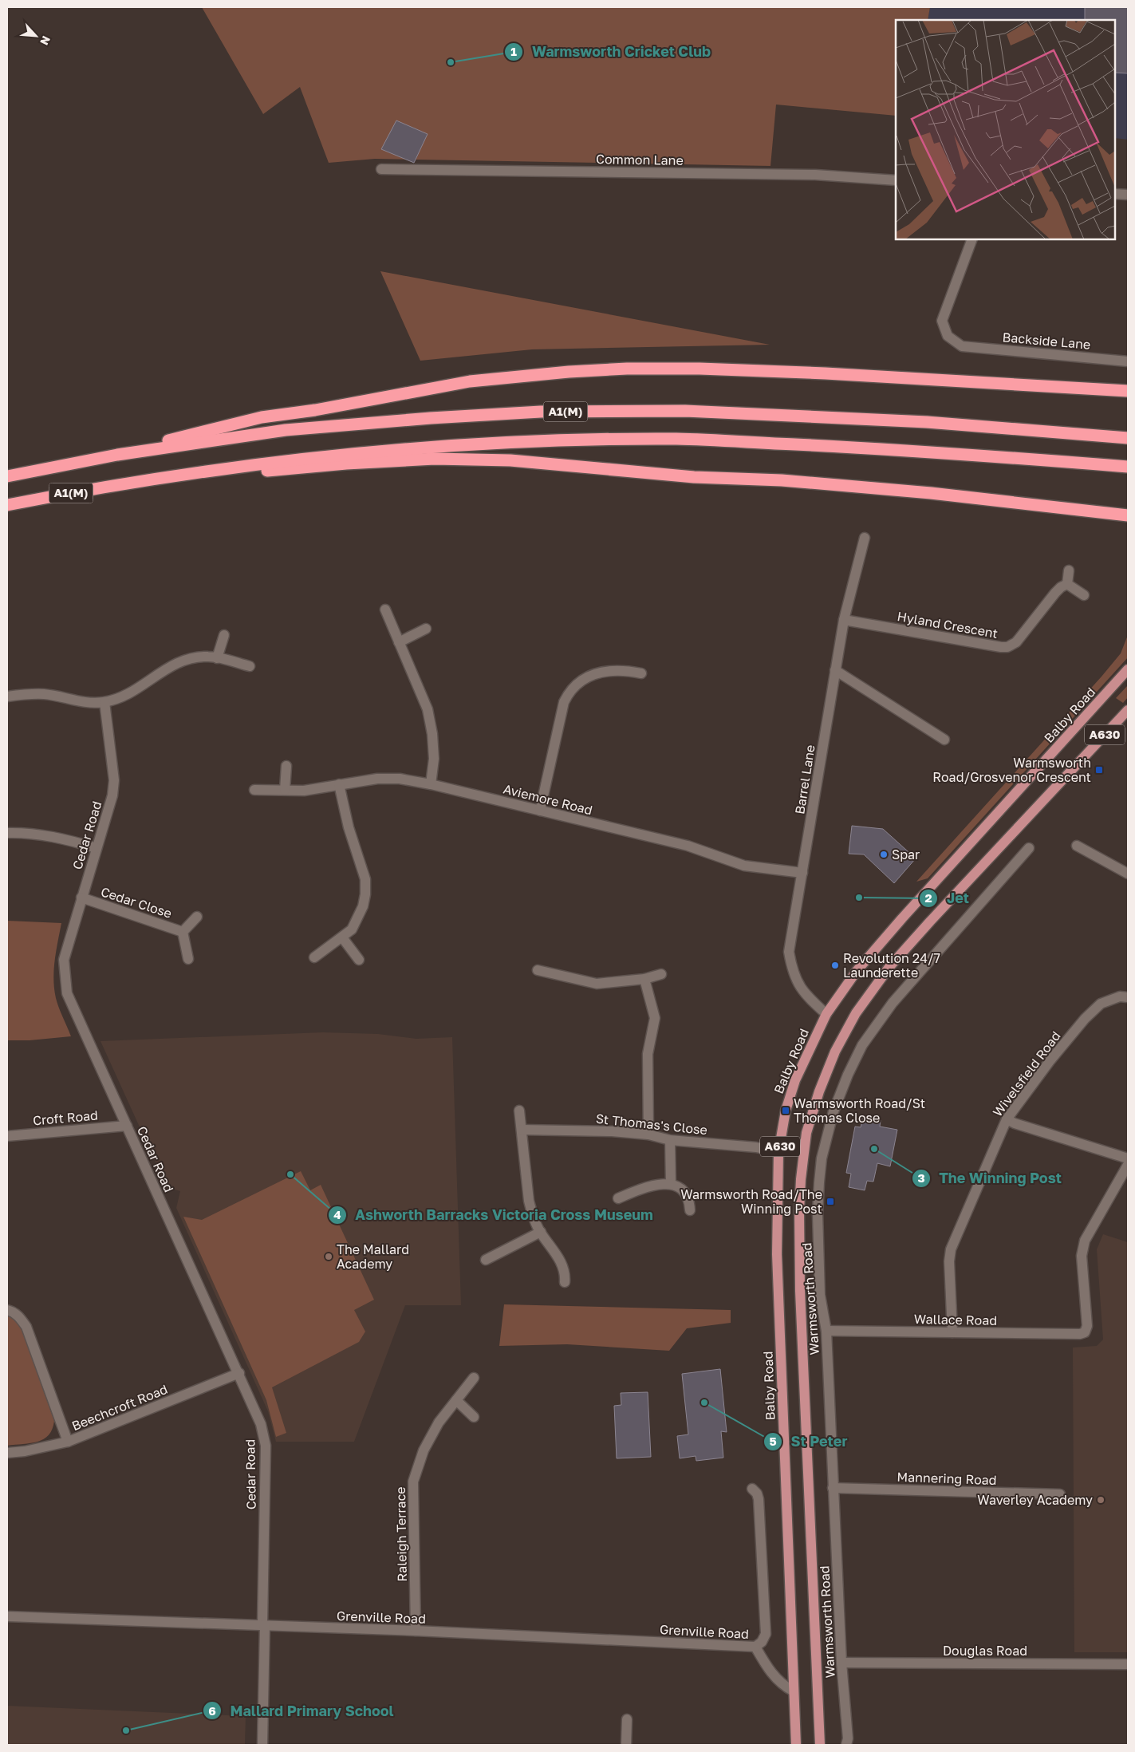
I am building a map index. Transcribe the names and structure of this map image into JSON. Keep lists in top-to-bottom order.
{
  "streets": {
    "highway": ["A1(M)"],
    "main road": ["Balby Road", "A630"],
    "street": [
      "Common Lane",
      "Backside Lane",
      "Hyland Crescent",
      "Barrel Lane",
      "Aviemore Road",
      "Cedar Road",
      "Cedar Close",
      "Wivelsfield Road",
      "Croft Road",
      "St Thomas's Close",
      "Warmsworth Road",
      "Wallace Road",
      "Beechcroft Road",
      "Mannering Road",
      "Raleigh Terrace",
      "Grenville Road",
      "Douglas Road"
    ]
  },
  "crossings": [
    ["Hyland Crescent", "Barrel Lane"],
    ["Balby Road", "Barrel Lane"],
    ["Balby Road", "St Thomas's Close"],
    ["Barrel Lane", "Aviemore Road"],
    ["Cedar Road", "Cedar Close"],
    ["Cedar Road", "Croft Road"],
    ["Cedar Road", "Beechcroft Road"],
    ["Cedar Road", "Grenville Road"],
    ["Wivelsfield Road", "Wallace Road"],
    ["Warmsworth Road", "Wallace Road"],
    ["Warmsworth Road", "Mannering Road"],
    ["Warmsworth Road", "Douglas Road"],
    ["Raleigh Terrace", "Grenville Road"]
  ],
  "places": {
    "other": [
      "Warmsworth Cricket Club",
      "Spar",
      "Jet",
      "Revolution 24/7 Launderette",
      "The Winning Post",
      "Ashworth Barracks Victoria Cross Museum",
      "The Mallard Academy",
      "St Peter",
      "Waverley Academy",
      "Mallard Primary School"
    ],
    "transit": ["Warmsworth Road/Grosvenor Crescent", "Warmsworth Road/St Thomas Close", "Warmsworth Road/The Winning Post"]
  },
  "north": "bottom right"
}
